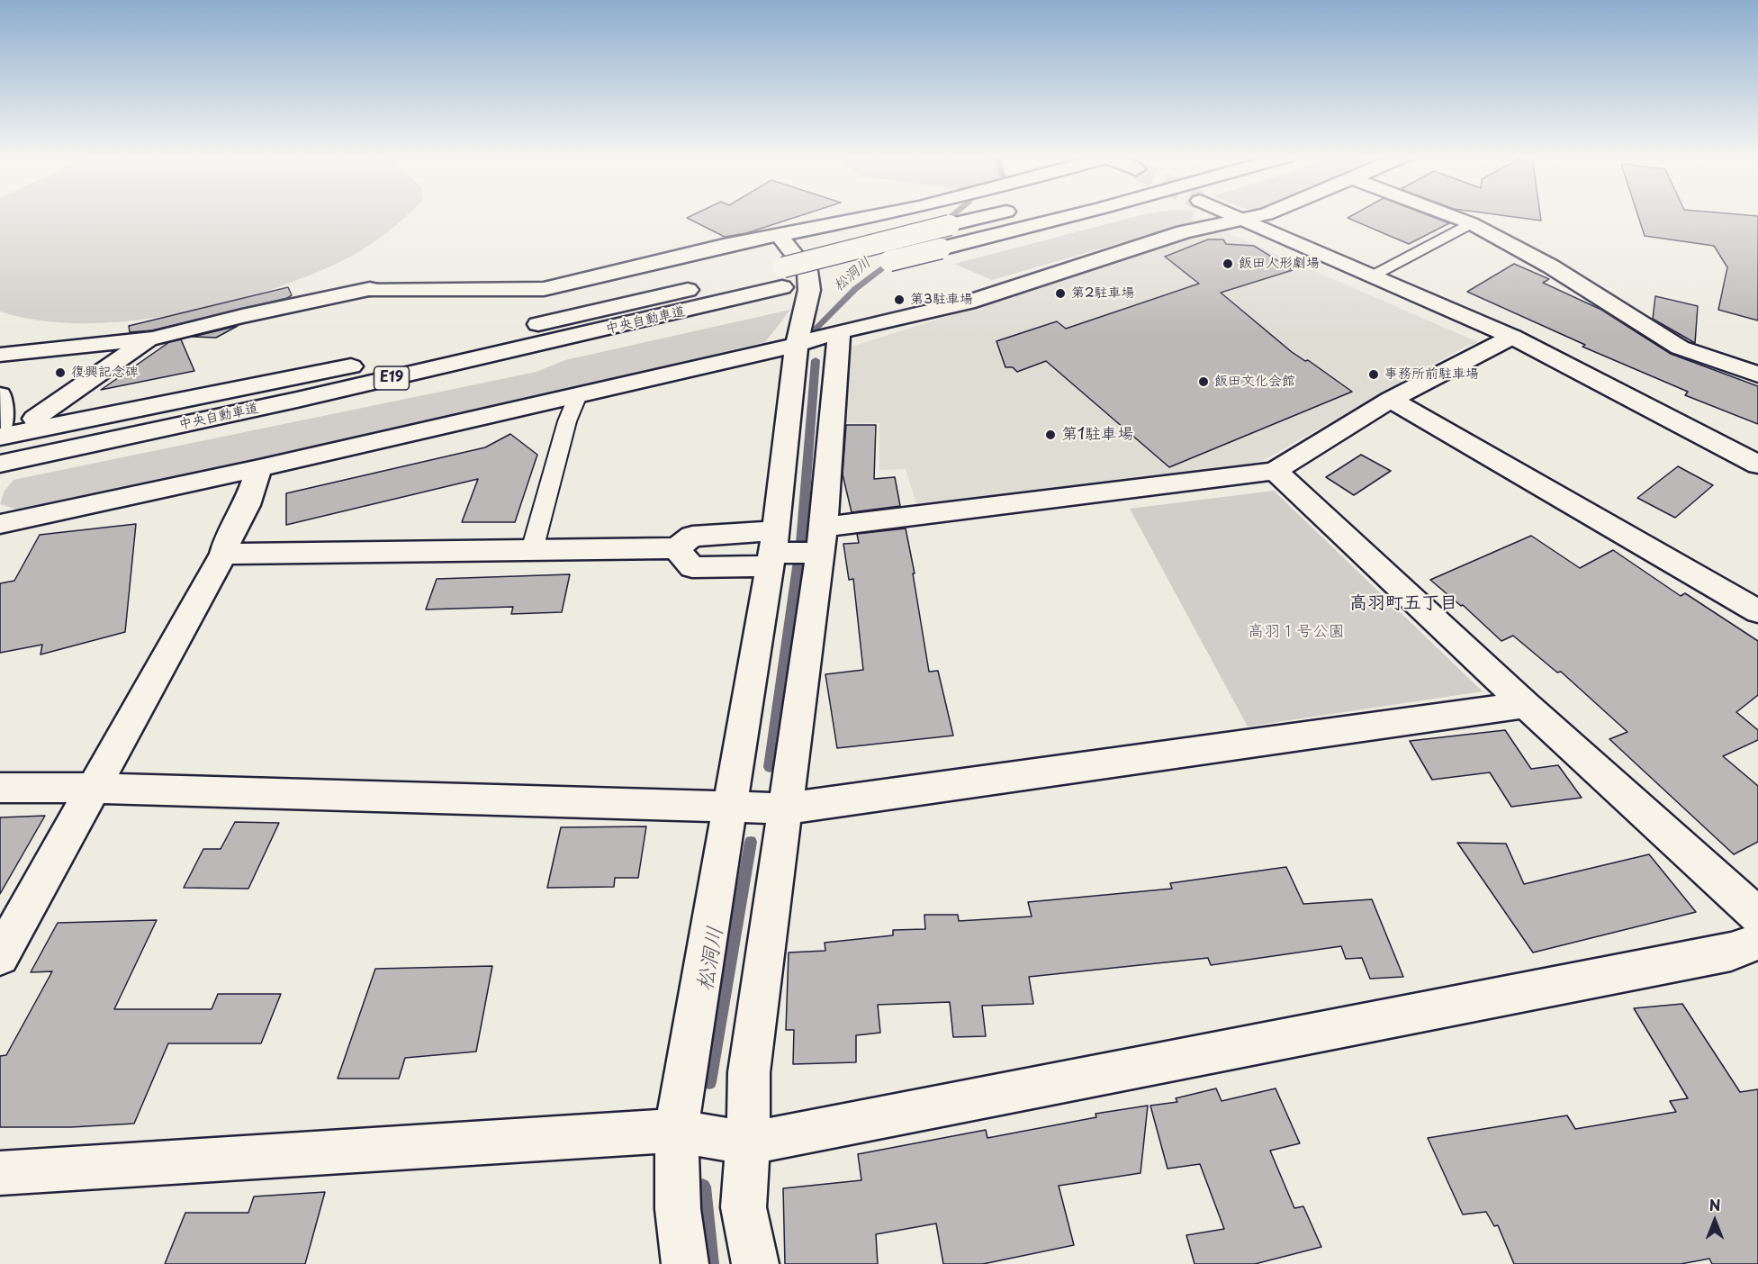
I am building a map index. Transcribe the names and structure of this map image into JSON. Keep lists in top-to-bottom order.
{
  "streets": {
    "main road": ["中央自動車道", "E19"]
  },
  "districts": ["高羽町五丁目"],
  "water": ["松洞川"],
  "parks": ["高羽１号公園"],
  "places": [
    "飯田人形劇場",
    "第2駐車場",
    "第3駐車場",
    "復興記念碑",
    "事務所前駐車場",
    "飯田文化会館",
    "第1駐車場"
  ],
  "north": "top"
}
